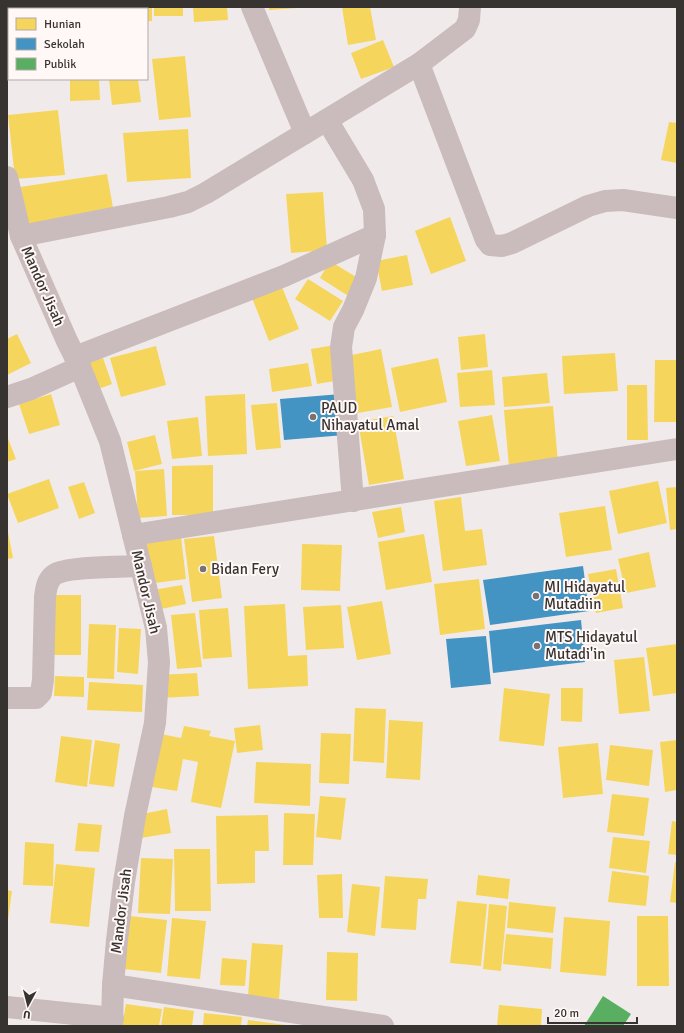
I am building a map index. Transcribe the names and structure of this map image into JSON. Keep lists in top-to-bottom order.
{
  "streets": {
    "street": ["Mandor Jisah"]
  },
  "places": [
    "PAUD Nihayatul Amal",
    "Bidan Fery",
    "MI Hidayatul Mutadiin",
    "MTS Hidayatul Mutadi'in"
  ],
  "legend": ["Hunian", "Sekolah", "Publik"],
  "scale_bar": "20 m",
  "north": "bottom"
}
